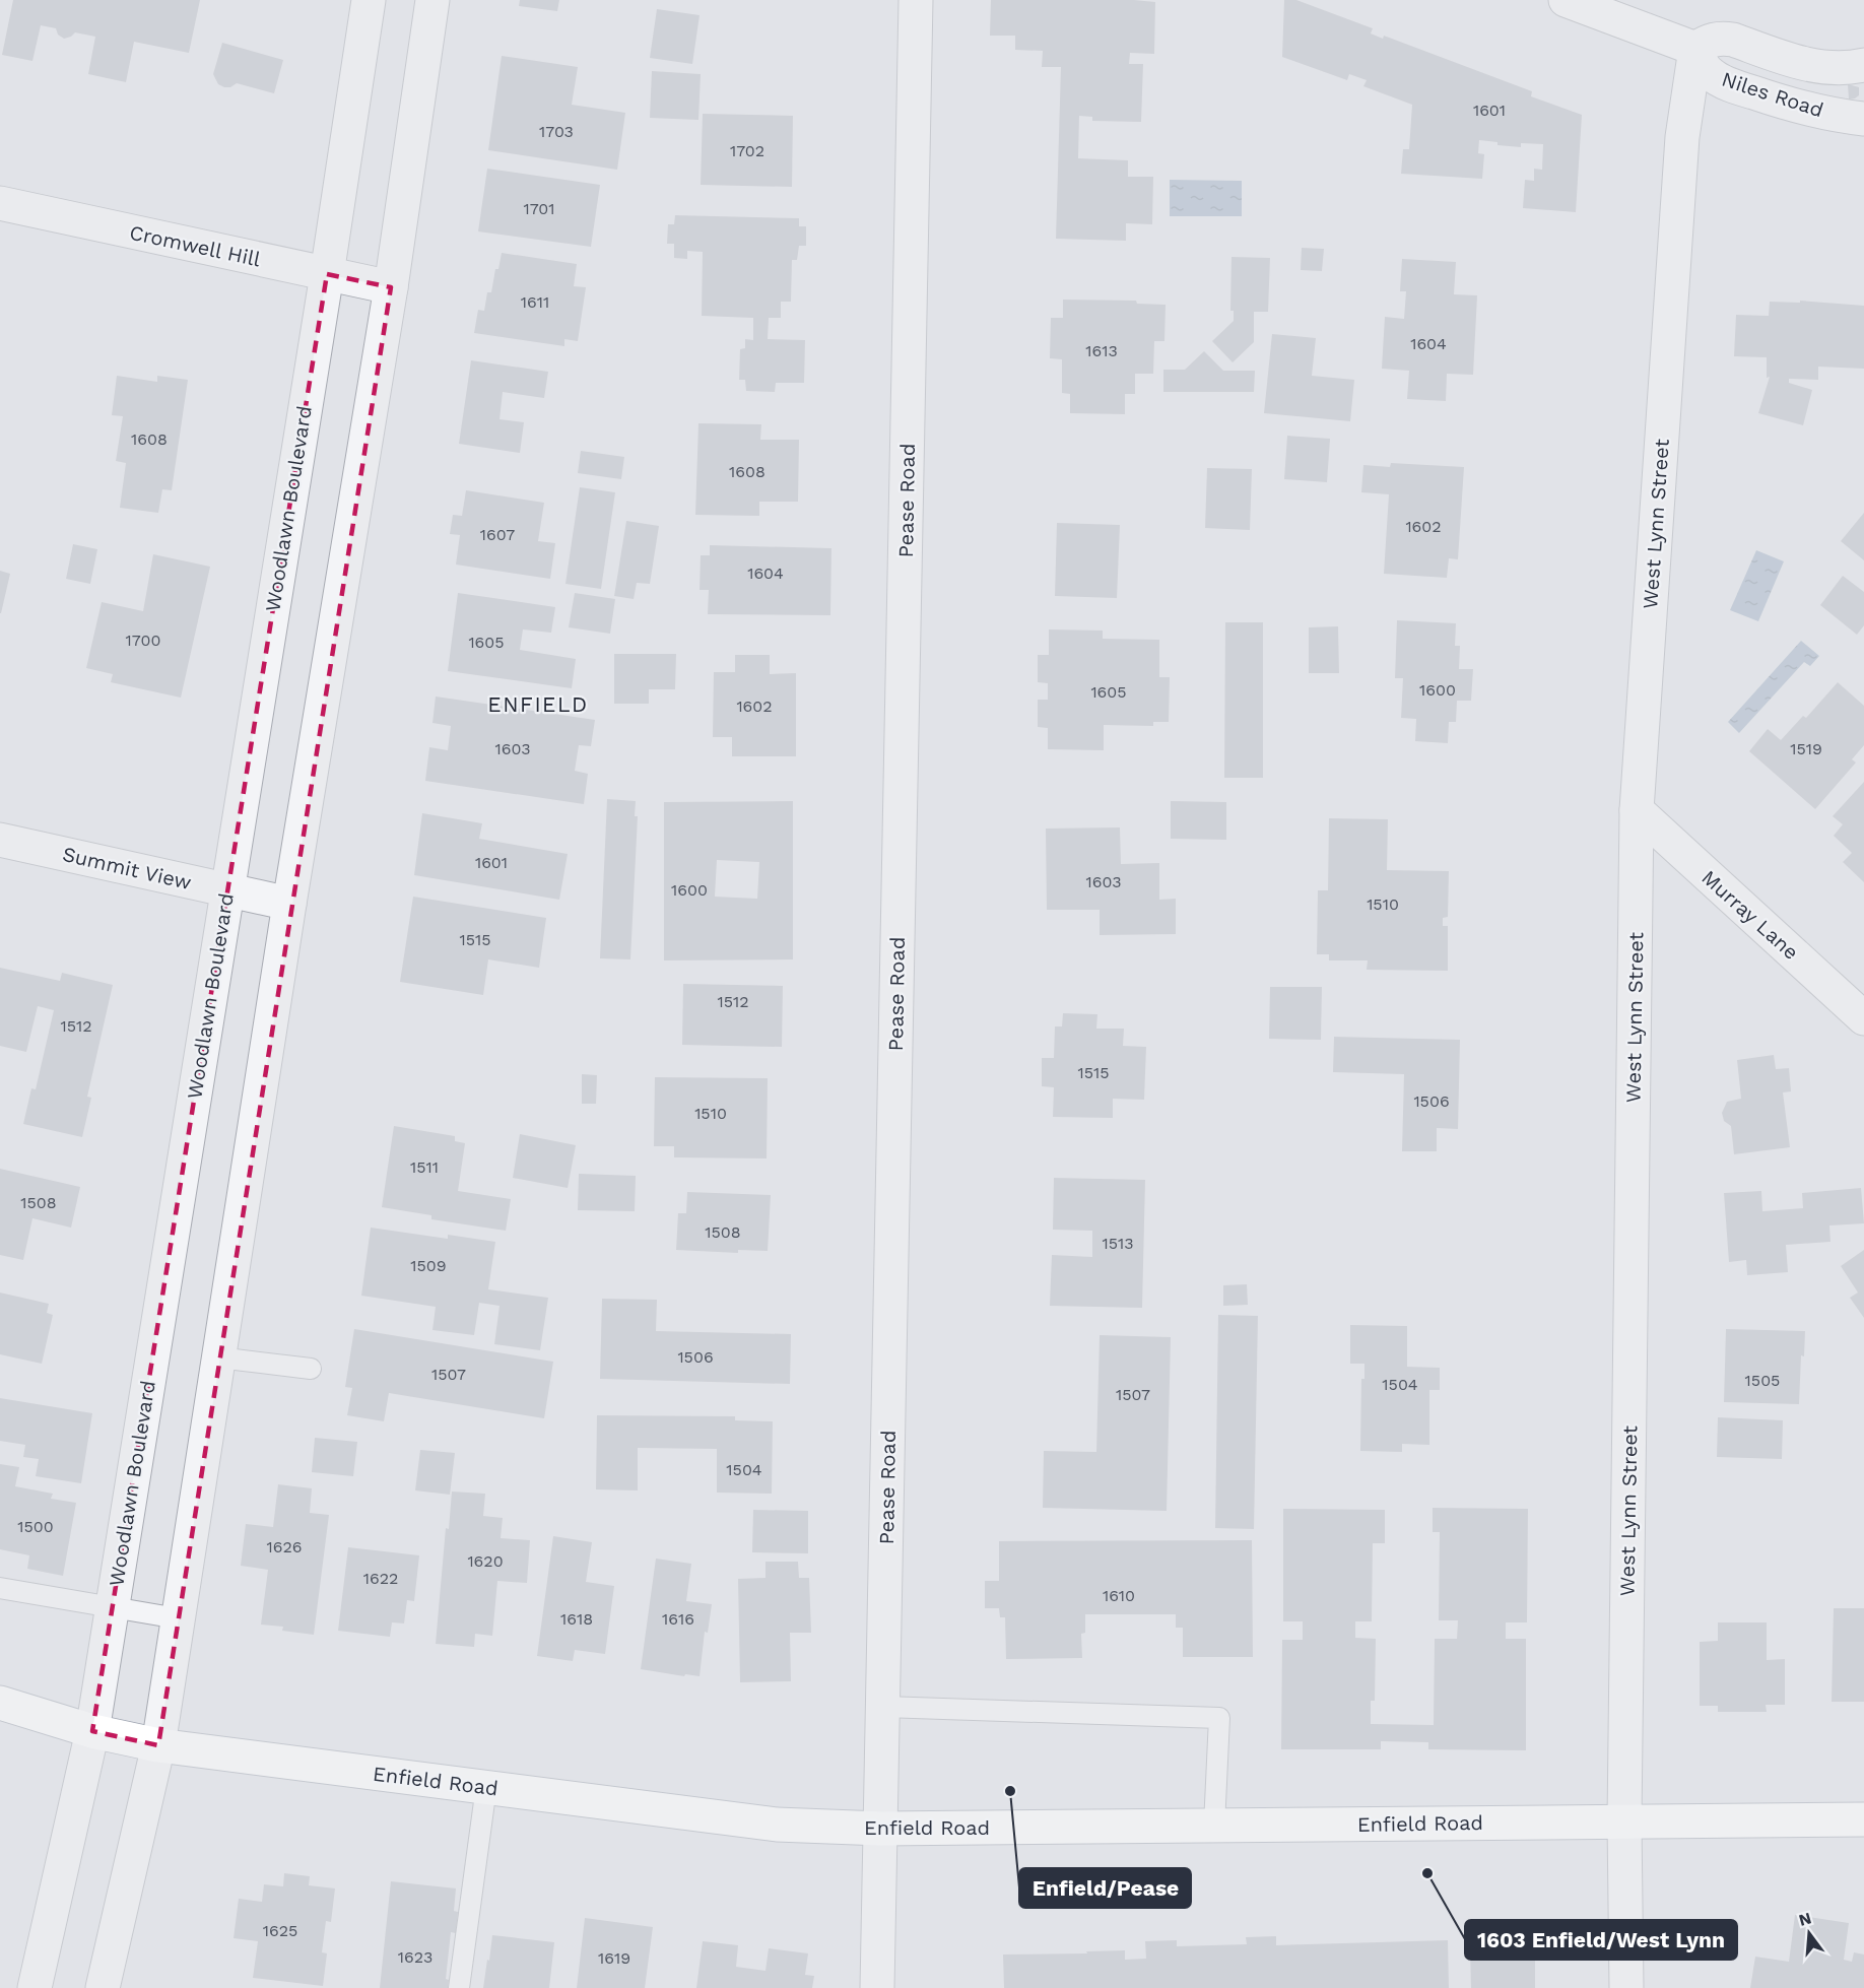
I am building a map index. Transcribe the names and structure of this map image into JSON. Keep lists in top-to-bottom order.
{
  "streets": {
    "main road": ["Enfield Road"],
    "street": [
      "Niles Road",
      "Cromwell Hill",
      "Pease Road",
      "Woodlawn Boulevard",
      "West Lynn Street",
      "Summit View",
      "Murray Lane"
    ]
  },
  "crossings": [
    ["Niles Road", "West Lynn Street"],
    ["Cromwell Hill", "Woodlawn Boulevard"],
    ["Pease Road", "Enfield Road"],
    ["Woodlawn Boulevard", "Summit View"],
    ["Woodlawn Boulevard", "Enfield Road"],
    ["West Lynn Street", "Murray Lane"],
    ["West Lynn Street", "Enfield Road"]
  ],
  "districts": ["ENFIELD"],
  "places": ["Enfield/Pease", "1603 Enfield/West Lynn"],
  "house_numbers": [
    "1601",
    "1703",
    "1702",
    "1701",
    "1611",
    "1604",
    "1613",
    "1608",
    "1608",
    "1602",
    "1607",
    "1604",
    "1700",
    "1605",
    "1600",
    "1605",
    "1602",
    "1603",
    "1519",
    "1601",
    "1603",
    "1600",
    "1510",
    "1515",
    "1512",
    "1512",
    "1515",
    "1506",
    "1510",
    "1511",
    "1508",
    "1508",
    "1513",
    "1509",
    "1506",
    "1507",
    "1505",
    "1504",
    "1507",
    "1504",
    "1500",
    "1626",
    "1620",
    "1622",
    "1610",
    "1618",
    "1616",
    "1625",
    "1623",
    "1619"
  ],
  "north": "top"
}
